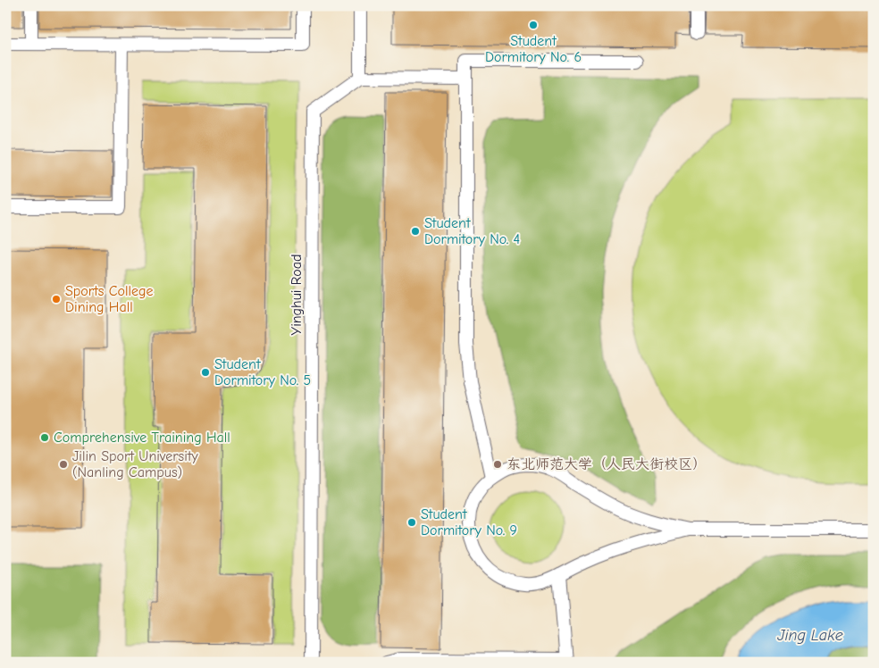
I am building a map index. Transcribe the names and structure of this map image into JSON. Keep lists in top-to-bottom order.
{
  "streets": {
    "lane": ["Yinghui Road"]
  },
  "water": ["Jing Lake"],
  "places": [
    "Student Dormitory No. 6",
    "Student Dormitory No. 4",
    "Sports College Dining Hall",
    "Student Dormitory No. 5",
    "Comprehensive Training Hall",
    "Jilin Sport University (Nanling Campus)",
    "东北师范大学（人民大街校区）",
    "Student Dormitory No. 9"
  ]
}
